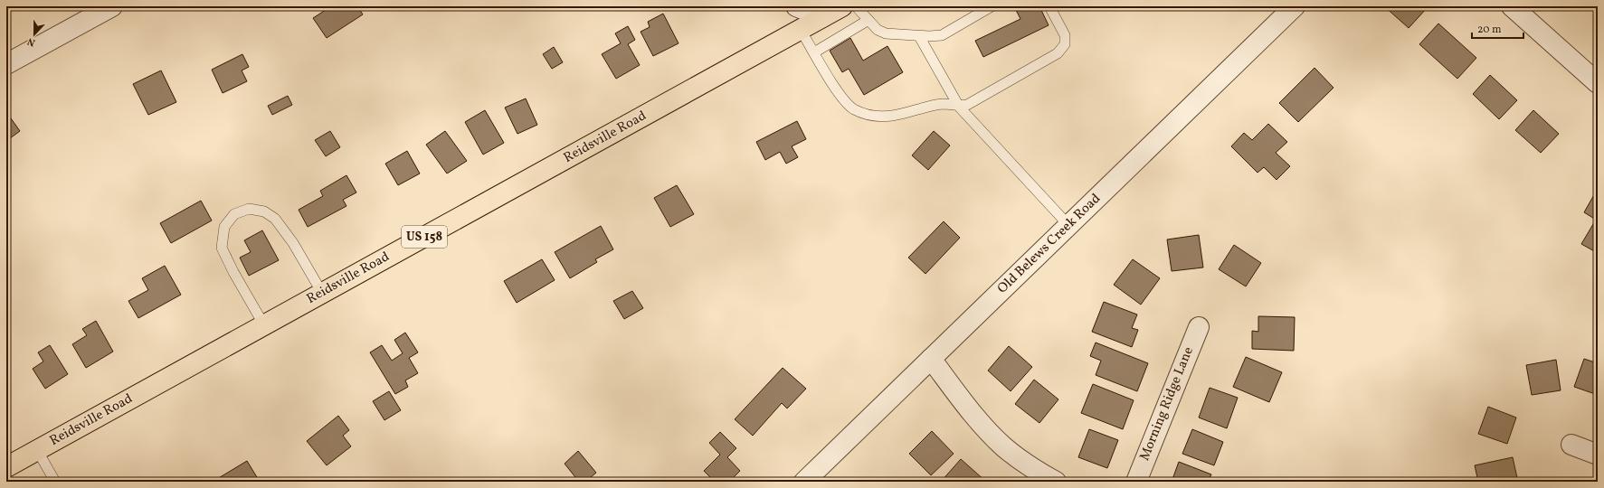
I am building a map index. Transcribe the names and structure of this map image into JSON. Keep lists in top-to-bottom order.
{
  "streets": {
    "highway": ["Reidsville Road", "US 158"],
    "street": ["Old Belews Creek Road", "Morning Ridge Lane"]
  },
  "scale_bar": "20 m",
  "north": "bottom"
}
